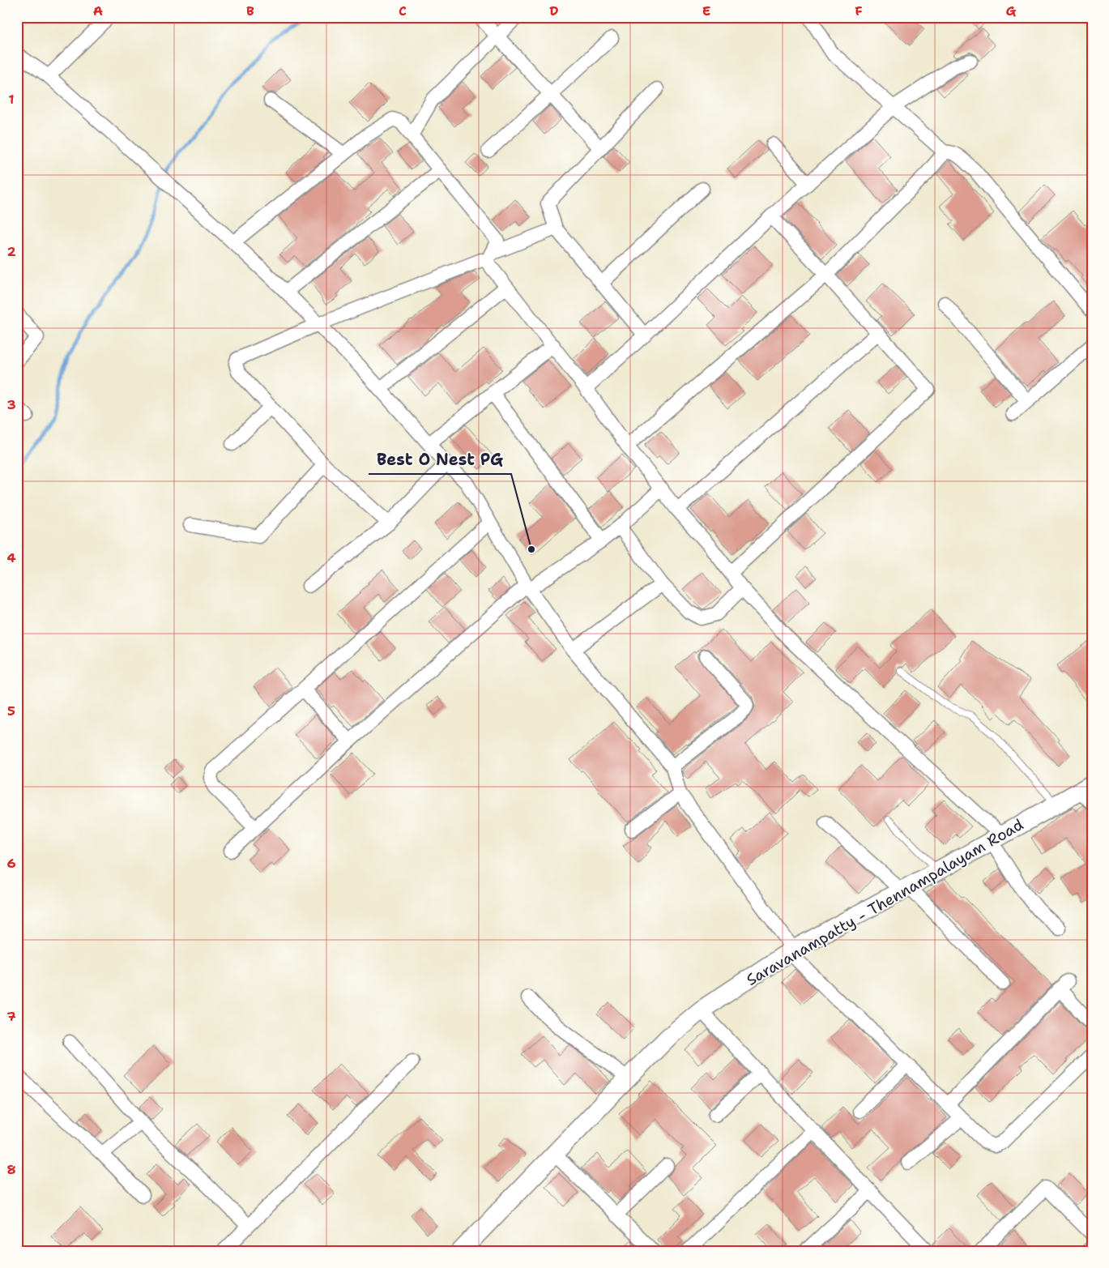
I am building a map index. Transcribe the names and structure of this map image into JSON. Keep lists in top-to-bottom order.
{
  "streets": {
    "main road": ["Saravanampatty - Thennampalayam Road"]
  },
  "places": ["Best O Nest PG"],
  "grid": {
    "columns": [
      "A",
      "B",
      "C",
      "D",
      "E",
      "F",
      "G"
    ],
    "rows": [
      "1",
      "2",
      "3",
      "4",
      "5",
      "6",
      "7",
      "8"
    ]
  }
}
